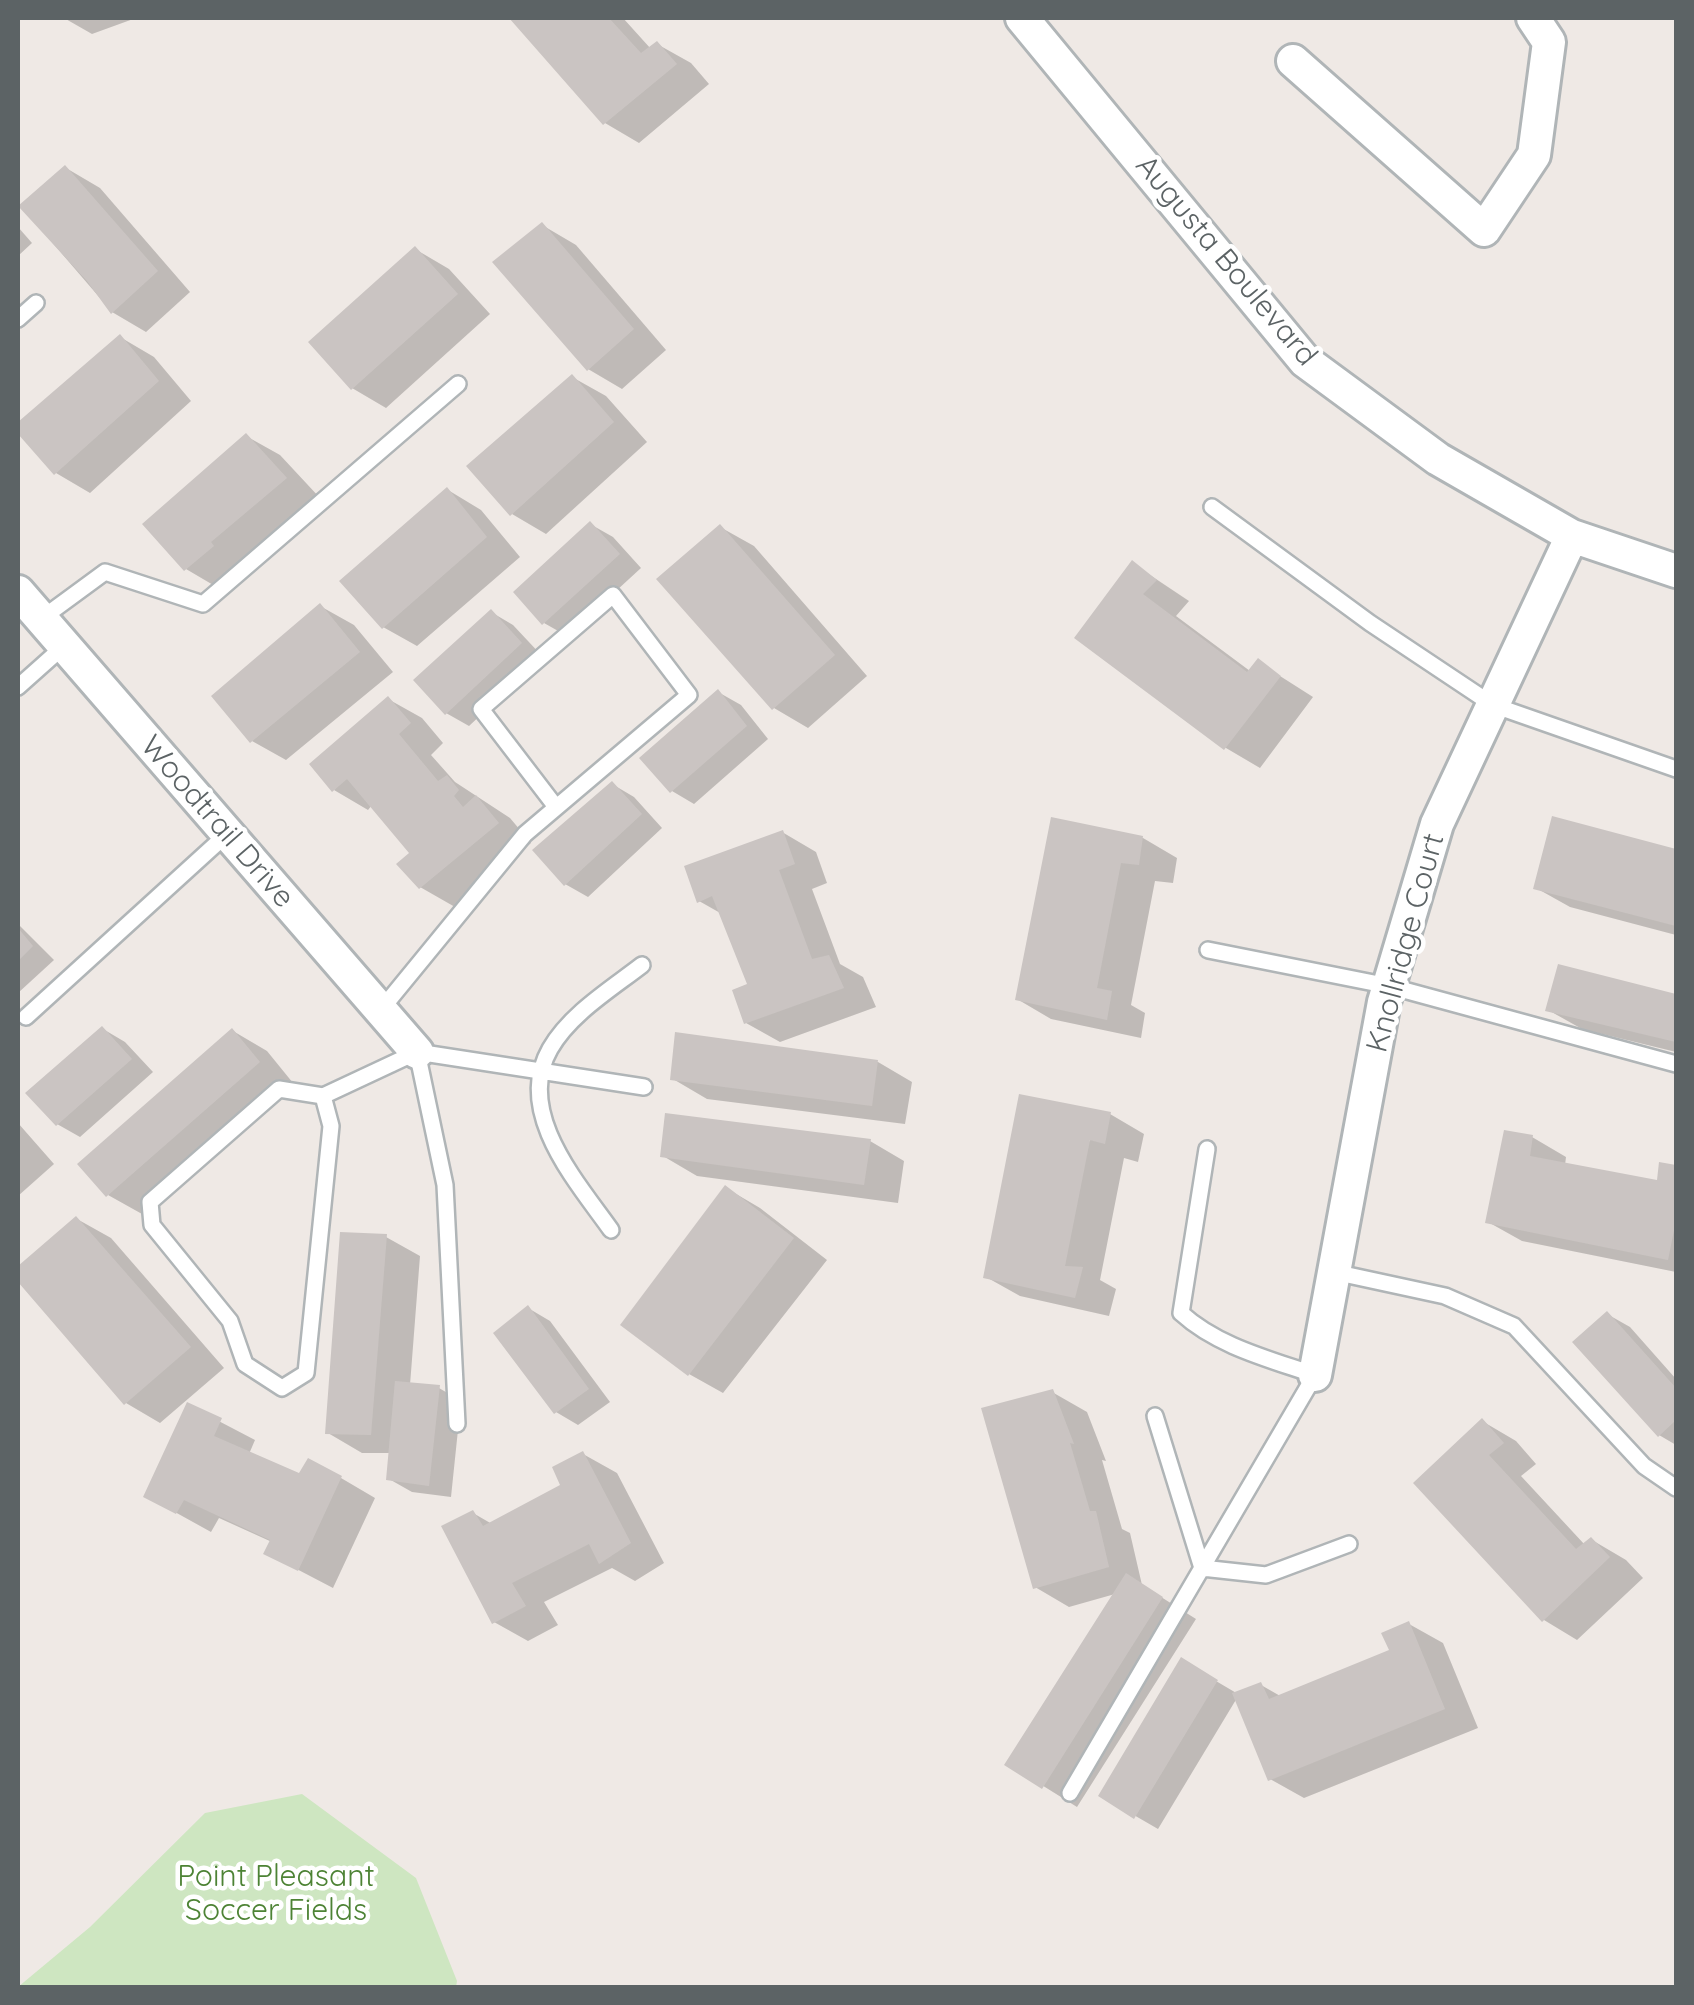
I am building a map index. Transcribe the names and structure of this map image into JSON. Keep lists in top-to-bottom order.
{
  "streets": {
    "street": ["Augusta Boulevard", "Woodtrail Drive", "Knollridge Court"]
  },
  "crossings": [
    ["Augusta Boulevard", "Knollridge Court"]
  ],
  "parks": ["Point Pleasant Soccer Fields"]
}
